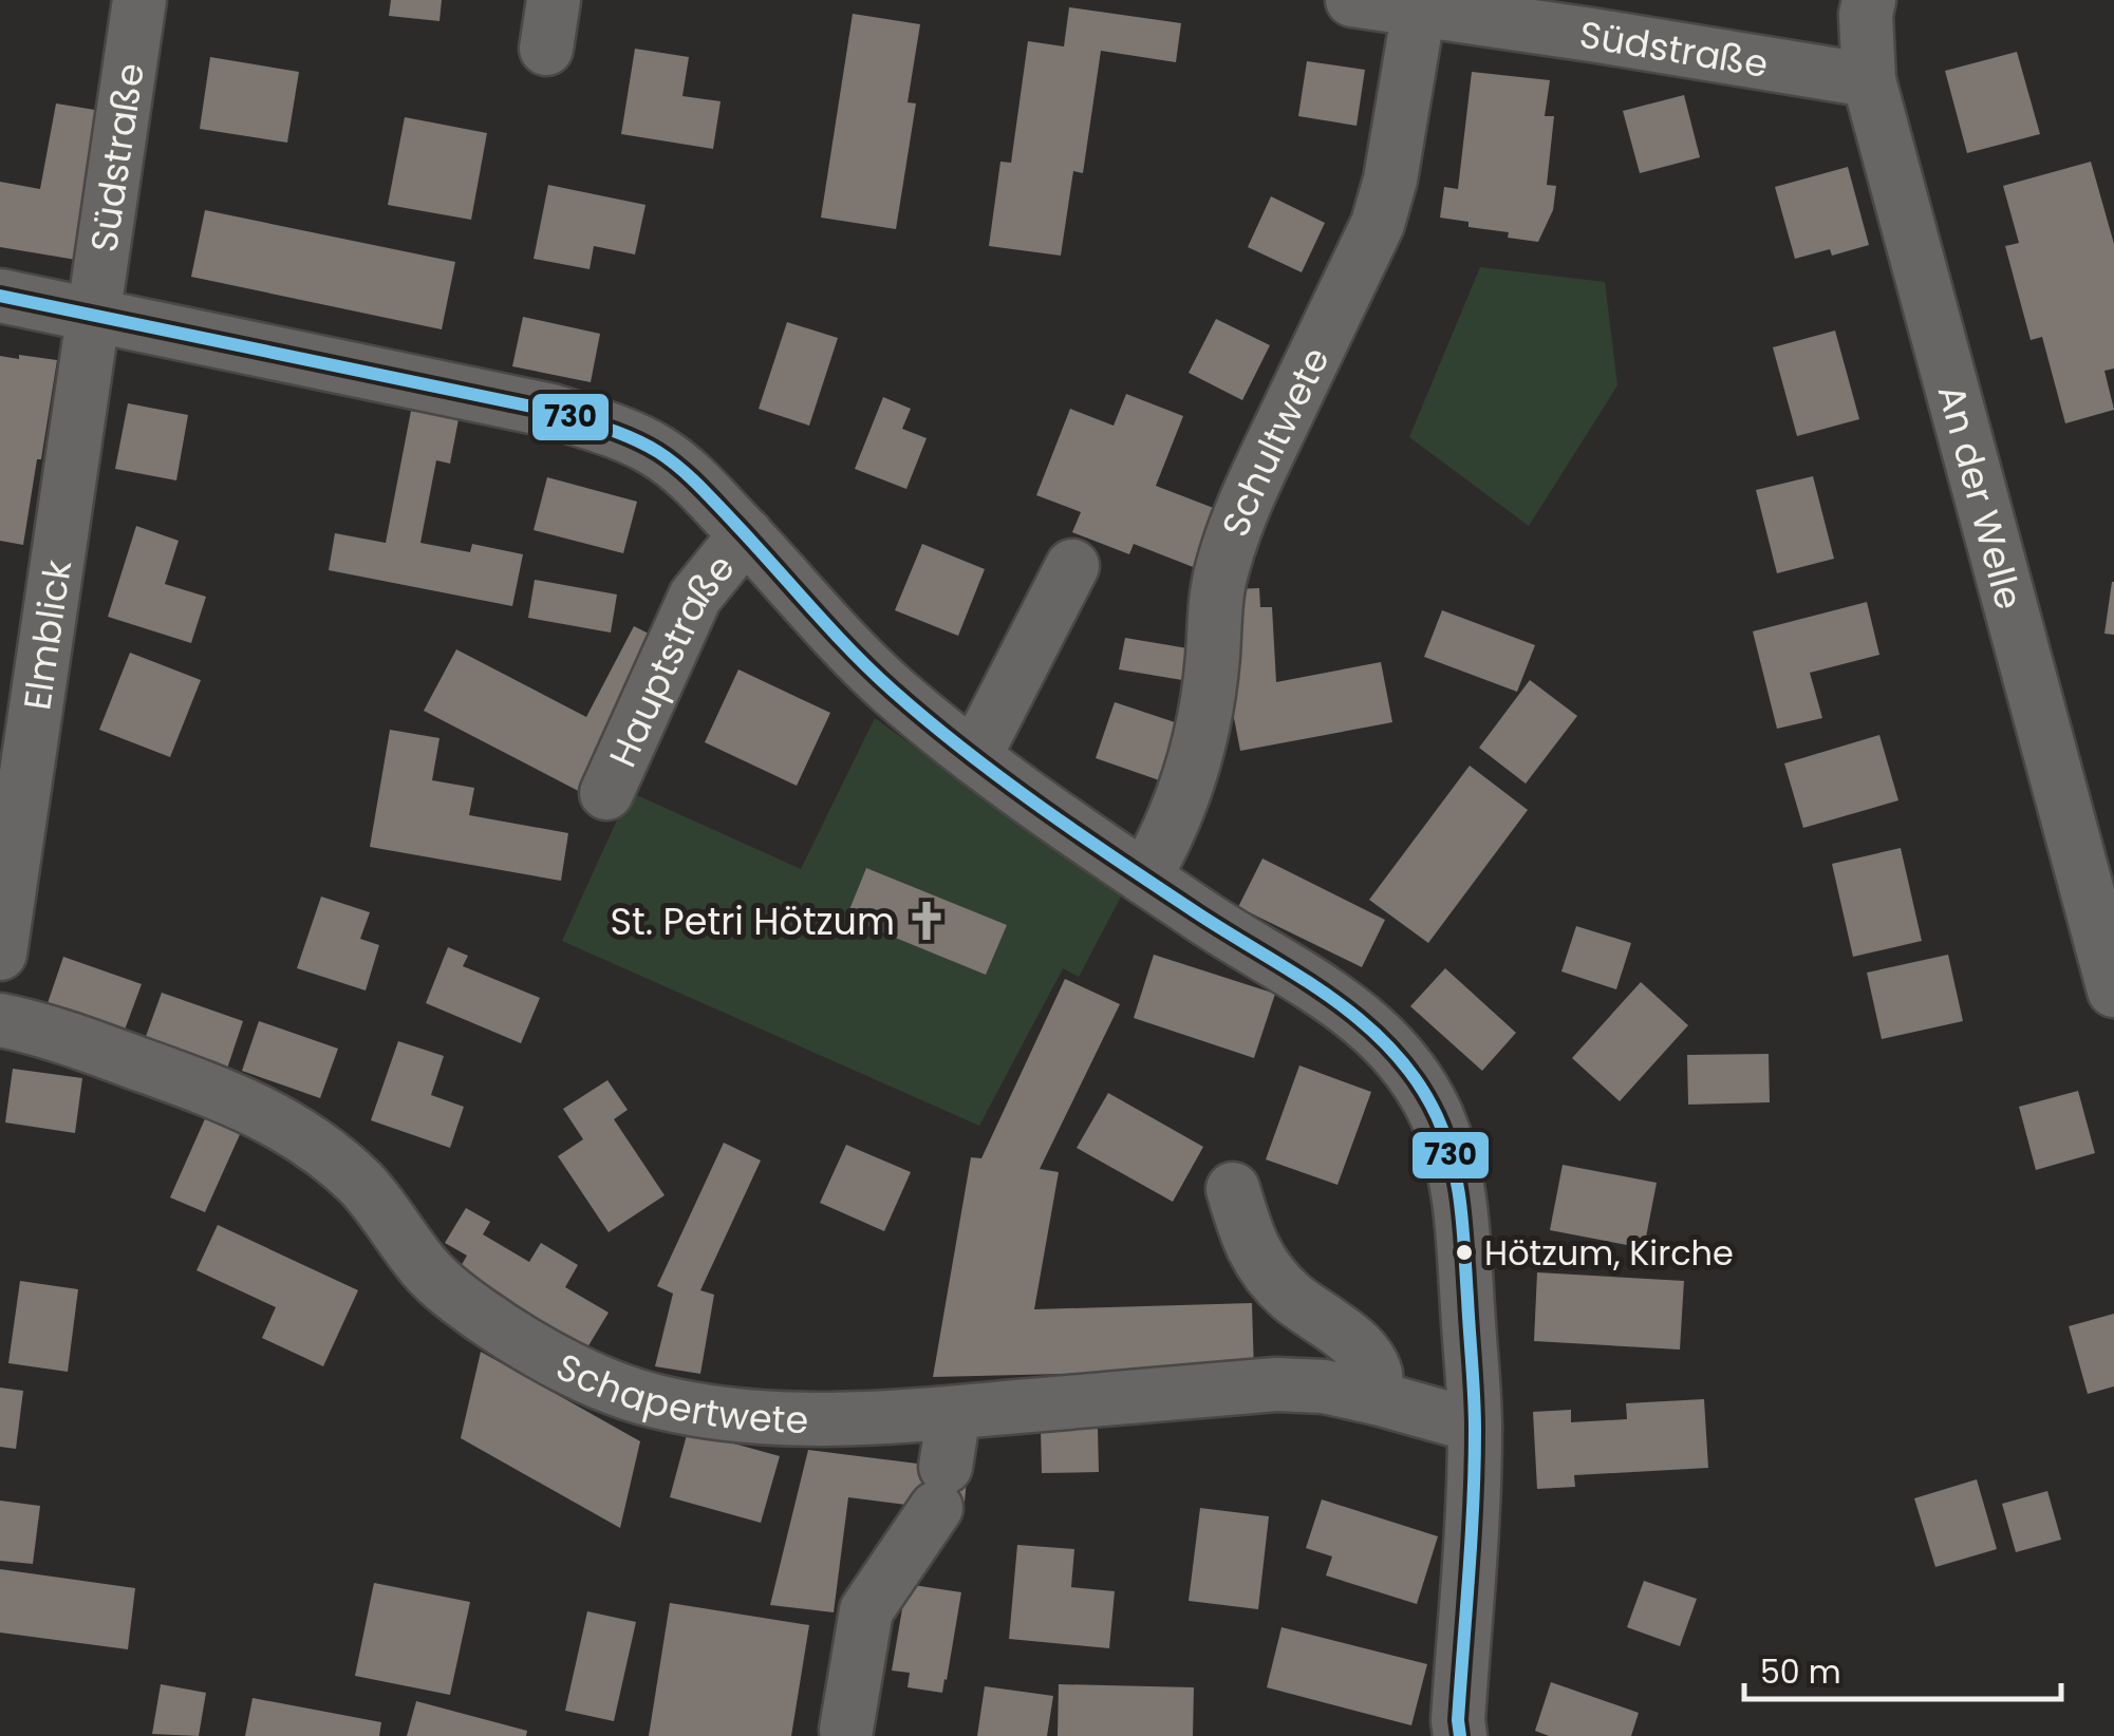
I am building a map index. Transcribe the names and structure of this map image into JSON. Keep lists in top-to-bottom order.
{
  "streets": {
    "street": [
      "Südstraße",
      "Schultwete",
      "An der Welle",
      "Elmblick",
      "Hauptstraße",
      "Schapertwete"
    ]
  },
  "crossings": [
    ["Südstraße", "Schultwete"],
    ["Südstraße", "An der Welle"],
    ["Südstraße", "Elmblick"],
    ["Südstraße", "Hauptstraße"],
    ["Schultwete", "Hauptstraße"],
    ["Elmblick", "Hauptstraße"],
    ["Hauptstraße", "Schapertwete"]
  ],
  "places": {
    "church": ["St. Petri Hötzum"],
    "other": ["Hötzum, Kirche"]
  },
  "lines": ["transit line 730"],
  "scale_bar": "50 m"
}
